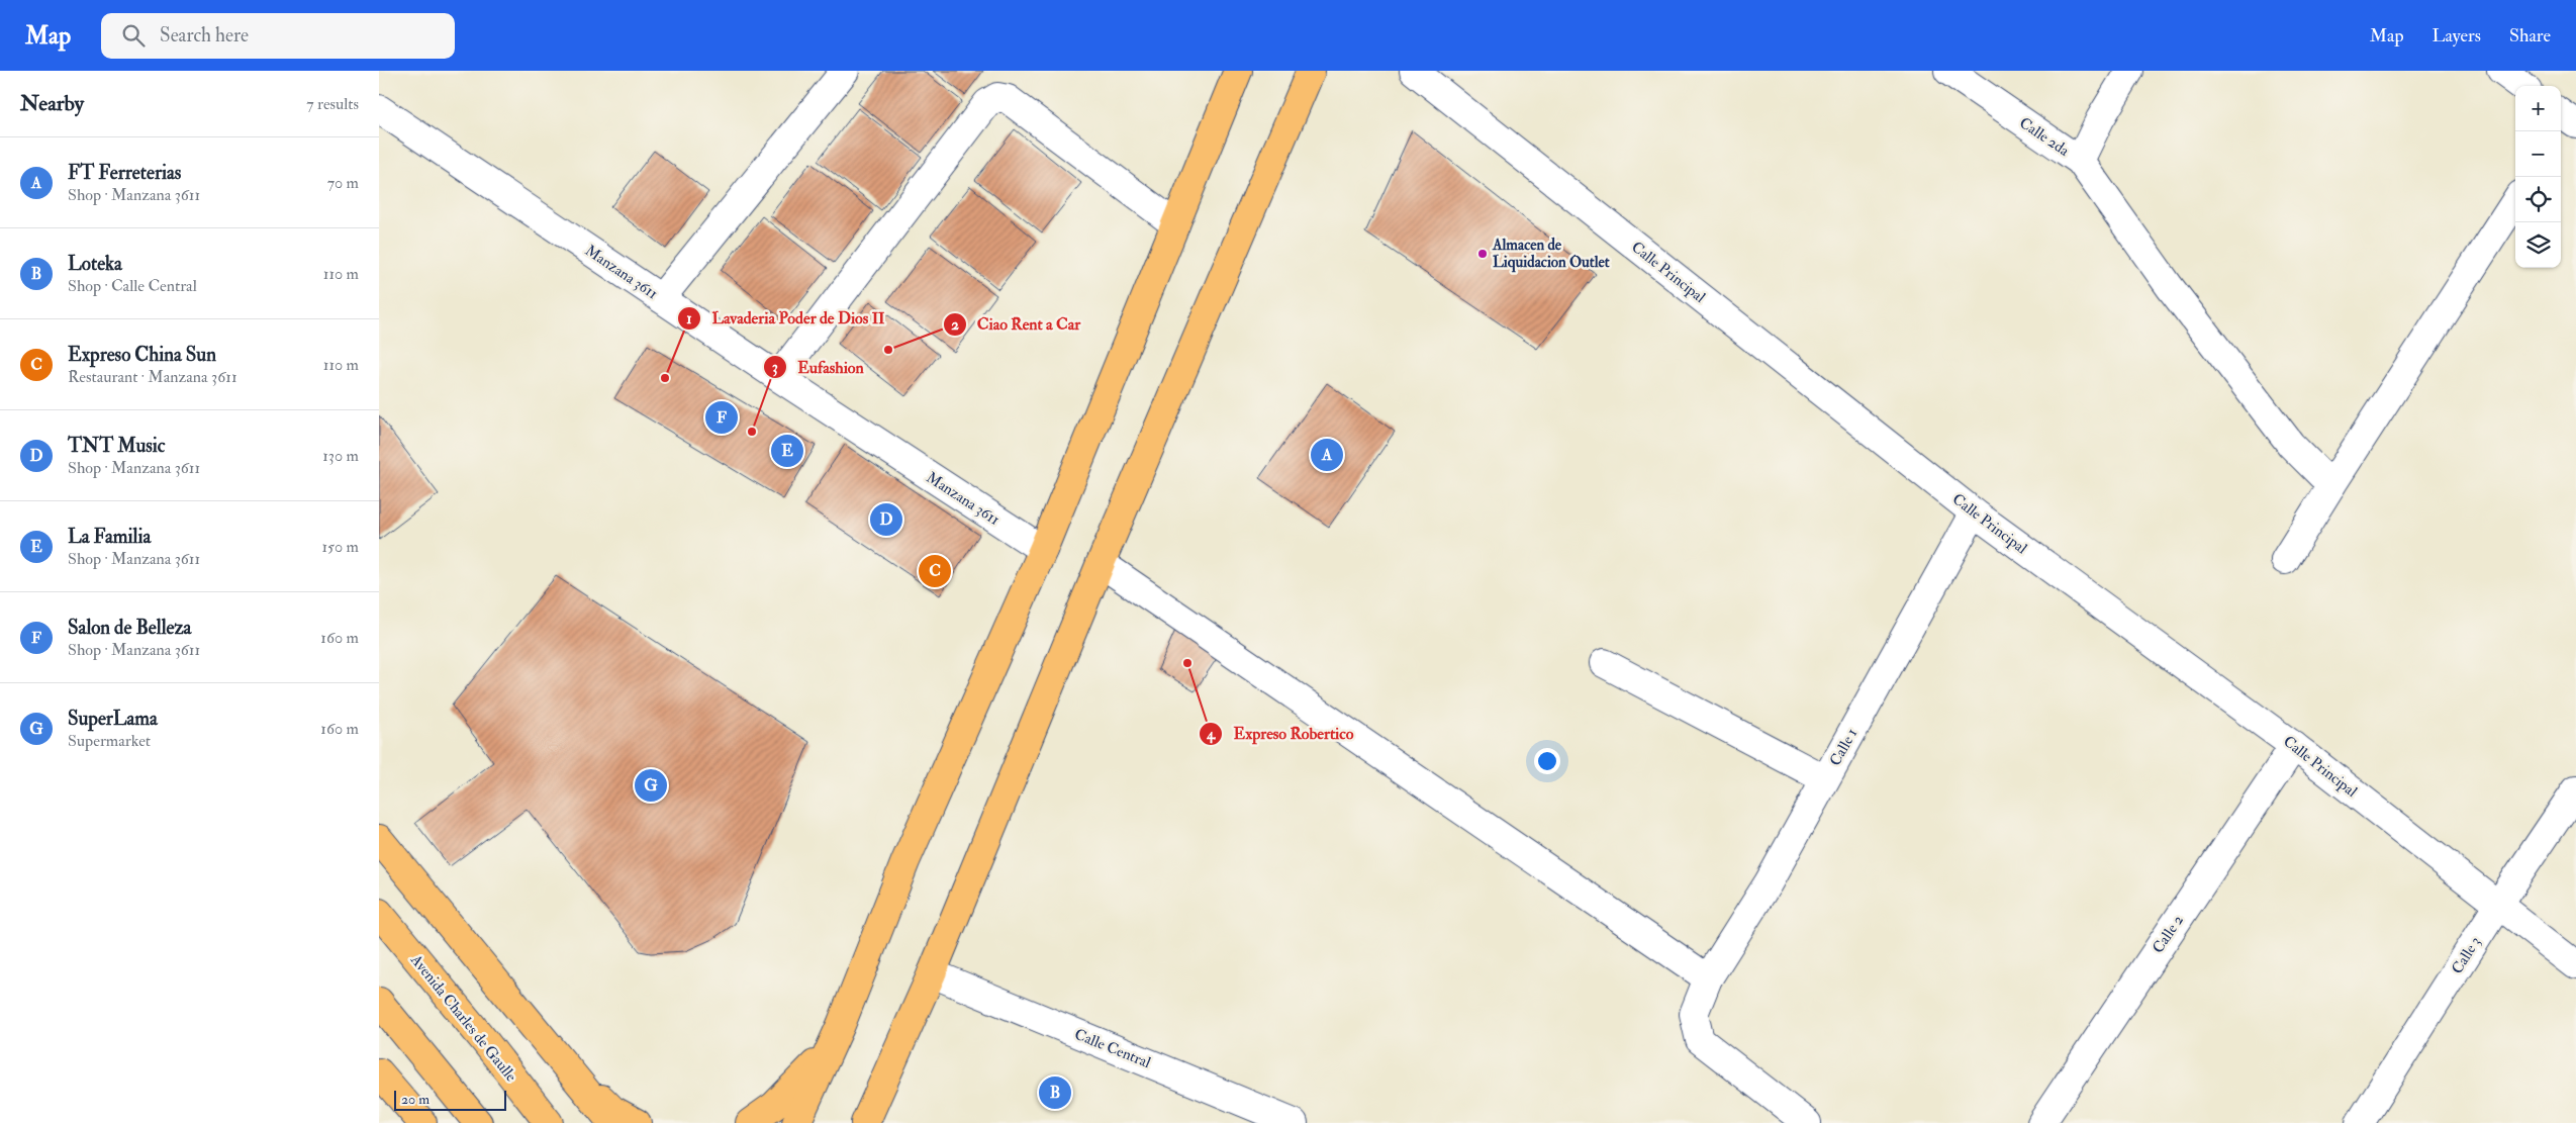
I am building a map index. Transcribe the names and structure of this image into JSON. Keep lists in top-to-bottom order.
{
  "streets": {
    "main road": ["Avenida Charles de Gaulle"],
    "street": [
      "Calle 2da",
      "Manzana 3611",
      "Calle Principal",
      "Calle 1",
      "Calle 2",
      "Calle 3",
      "Calle Central"
    ]
  },
  "crossings": [
    ["Calle Principal", "Calle 1"],
    ["Calle Principal", "Calle 2"],
    ["Calle Principal", "Calle 3"]
  ],
  "places": [
    "Almacen de Liquidacion Outlet",
    "Ciao Rent a Car",
    "Lavaderia Poder de Dios II",
    "Eufashion",
    "Expreso Robertico"
  ],
  "scale_bar": "20 m",
  "page": {
    "header": "Map",
    "search": "Search here",
    "nav": ["Map", "Layers", "Share"],
    "heading": ["Nearby", "7 results"],
    "map_buttons": ["+", "−"],
    "list": [
      {
        "mark": "A",
        "name": "FT Ferreterias",
        "note": "Shop · Manzana 3611",
        "value": "70 m"
      },
      {
        "mark": "B",
        "name": "Loteka",
        "note": "Shop · Calle Central",
        "value": "110 m"
      },
      {
        "mark": "C",
        "name": "Expreso China Sun",
        "note": "Restaurant · Manzana 3611",
        "value": "110 m"
      },
      {
        "mark": "D",
        "name": "TNT Music",
        "note": "Shop · Manzana 3611",
        "value": "130 m"
      },
      {
        "mark": "E",
        "name": "La Familia",
        "note": "Shop · Manzana 3611",
        "value": "150 m"
      },
      {
        "mark": "F",
        "name": "Salon de Belleza",
        "note": "Shop · Manzana 3611",
        "value": "160 m"
      },
      {
        "mark": "G",
        "name": "SuperLama",
        "note": "Supermarket",
        "value": "160 m"
      }
    ],
    "pins": [
      "F",
      "E",
      "A",
      "D",
      "C",
      "G",
      "B"
    ],
    "scale": "20 m"
  }
}
